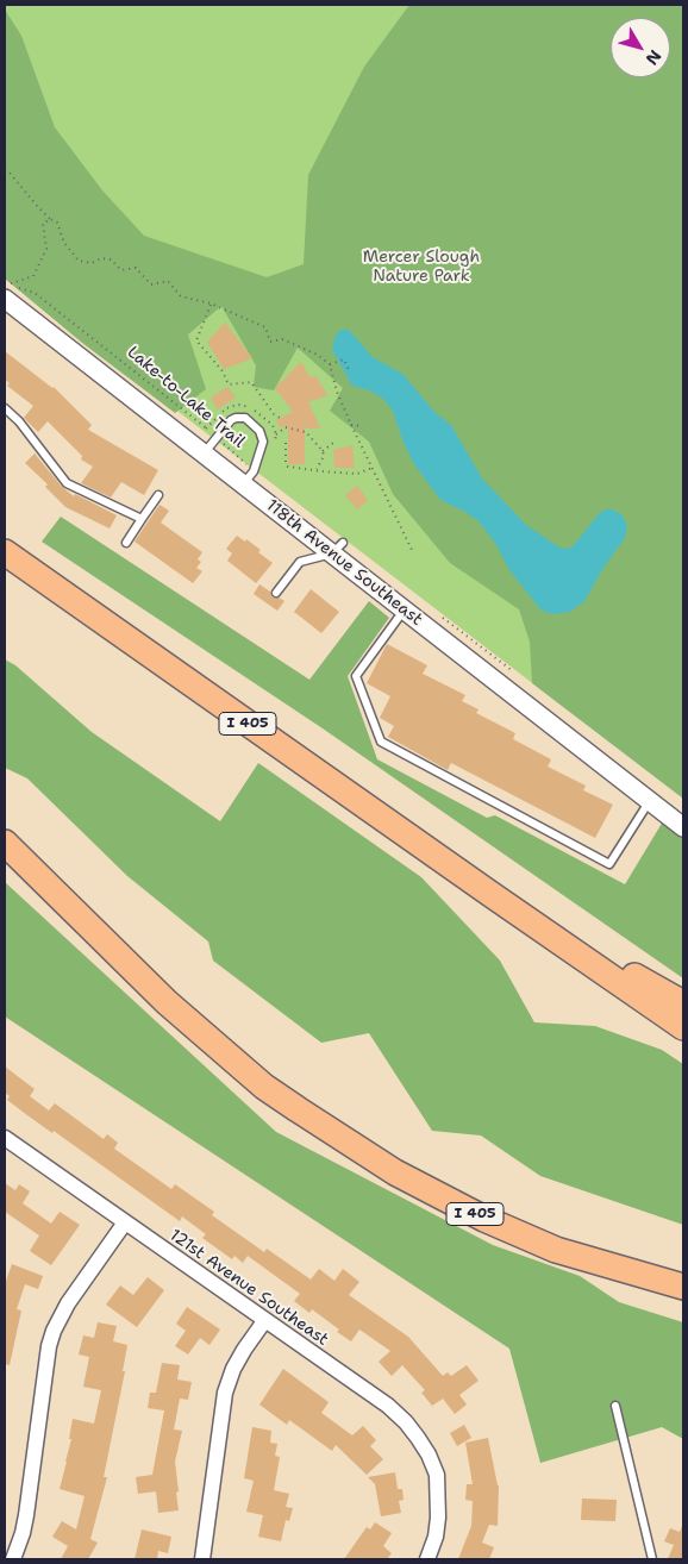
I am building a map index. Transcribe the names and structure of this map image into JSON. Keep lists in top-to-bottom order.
{
  "streets": {
    "highway": ["I 405"],
    "street": ["118th Avenue Southeast", "121st Avenue Southeast"],
    "path": ["Lake-to-Lake Trail"]
  },
  "crossings": [
    ["Lake-to-Lake Trail", "118th Avenue Southeast"]
  ],
  "parks": ["Mercer Slough Nature Park"],
  "north": "bottom right"
}
